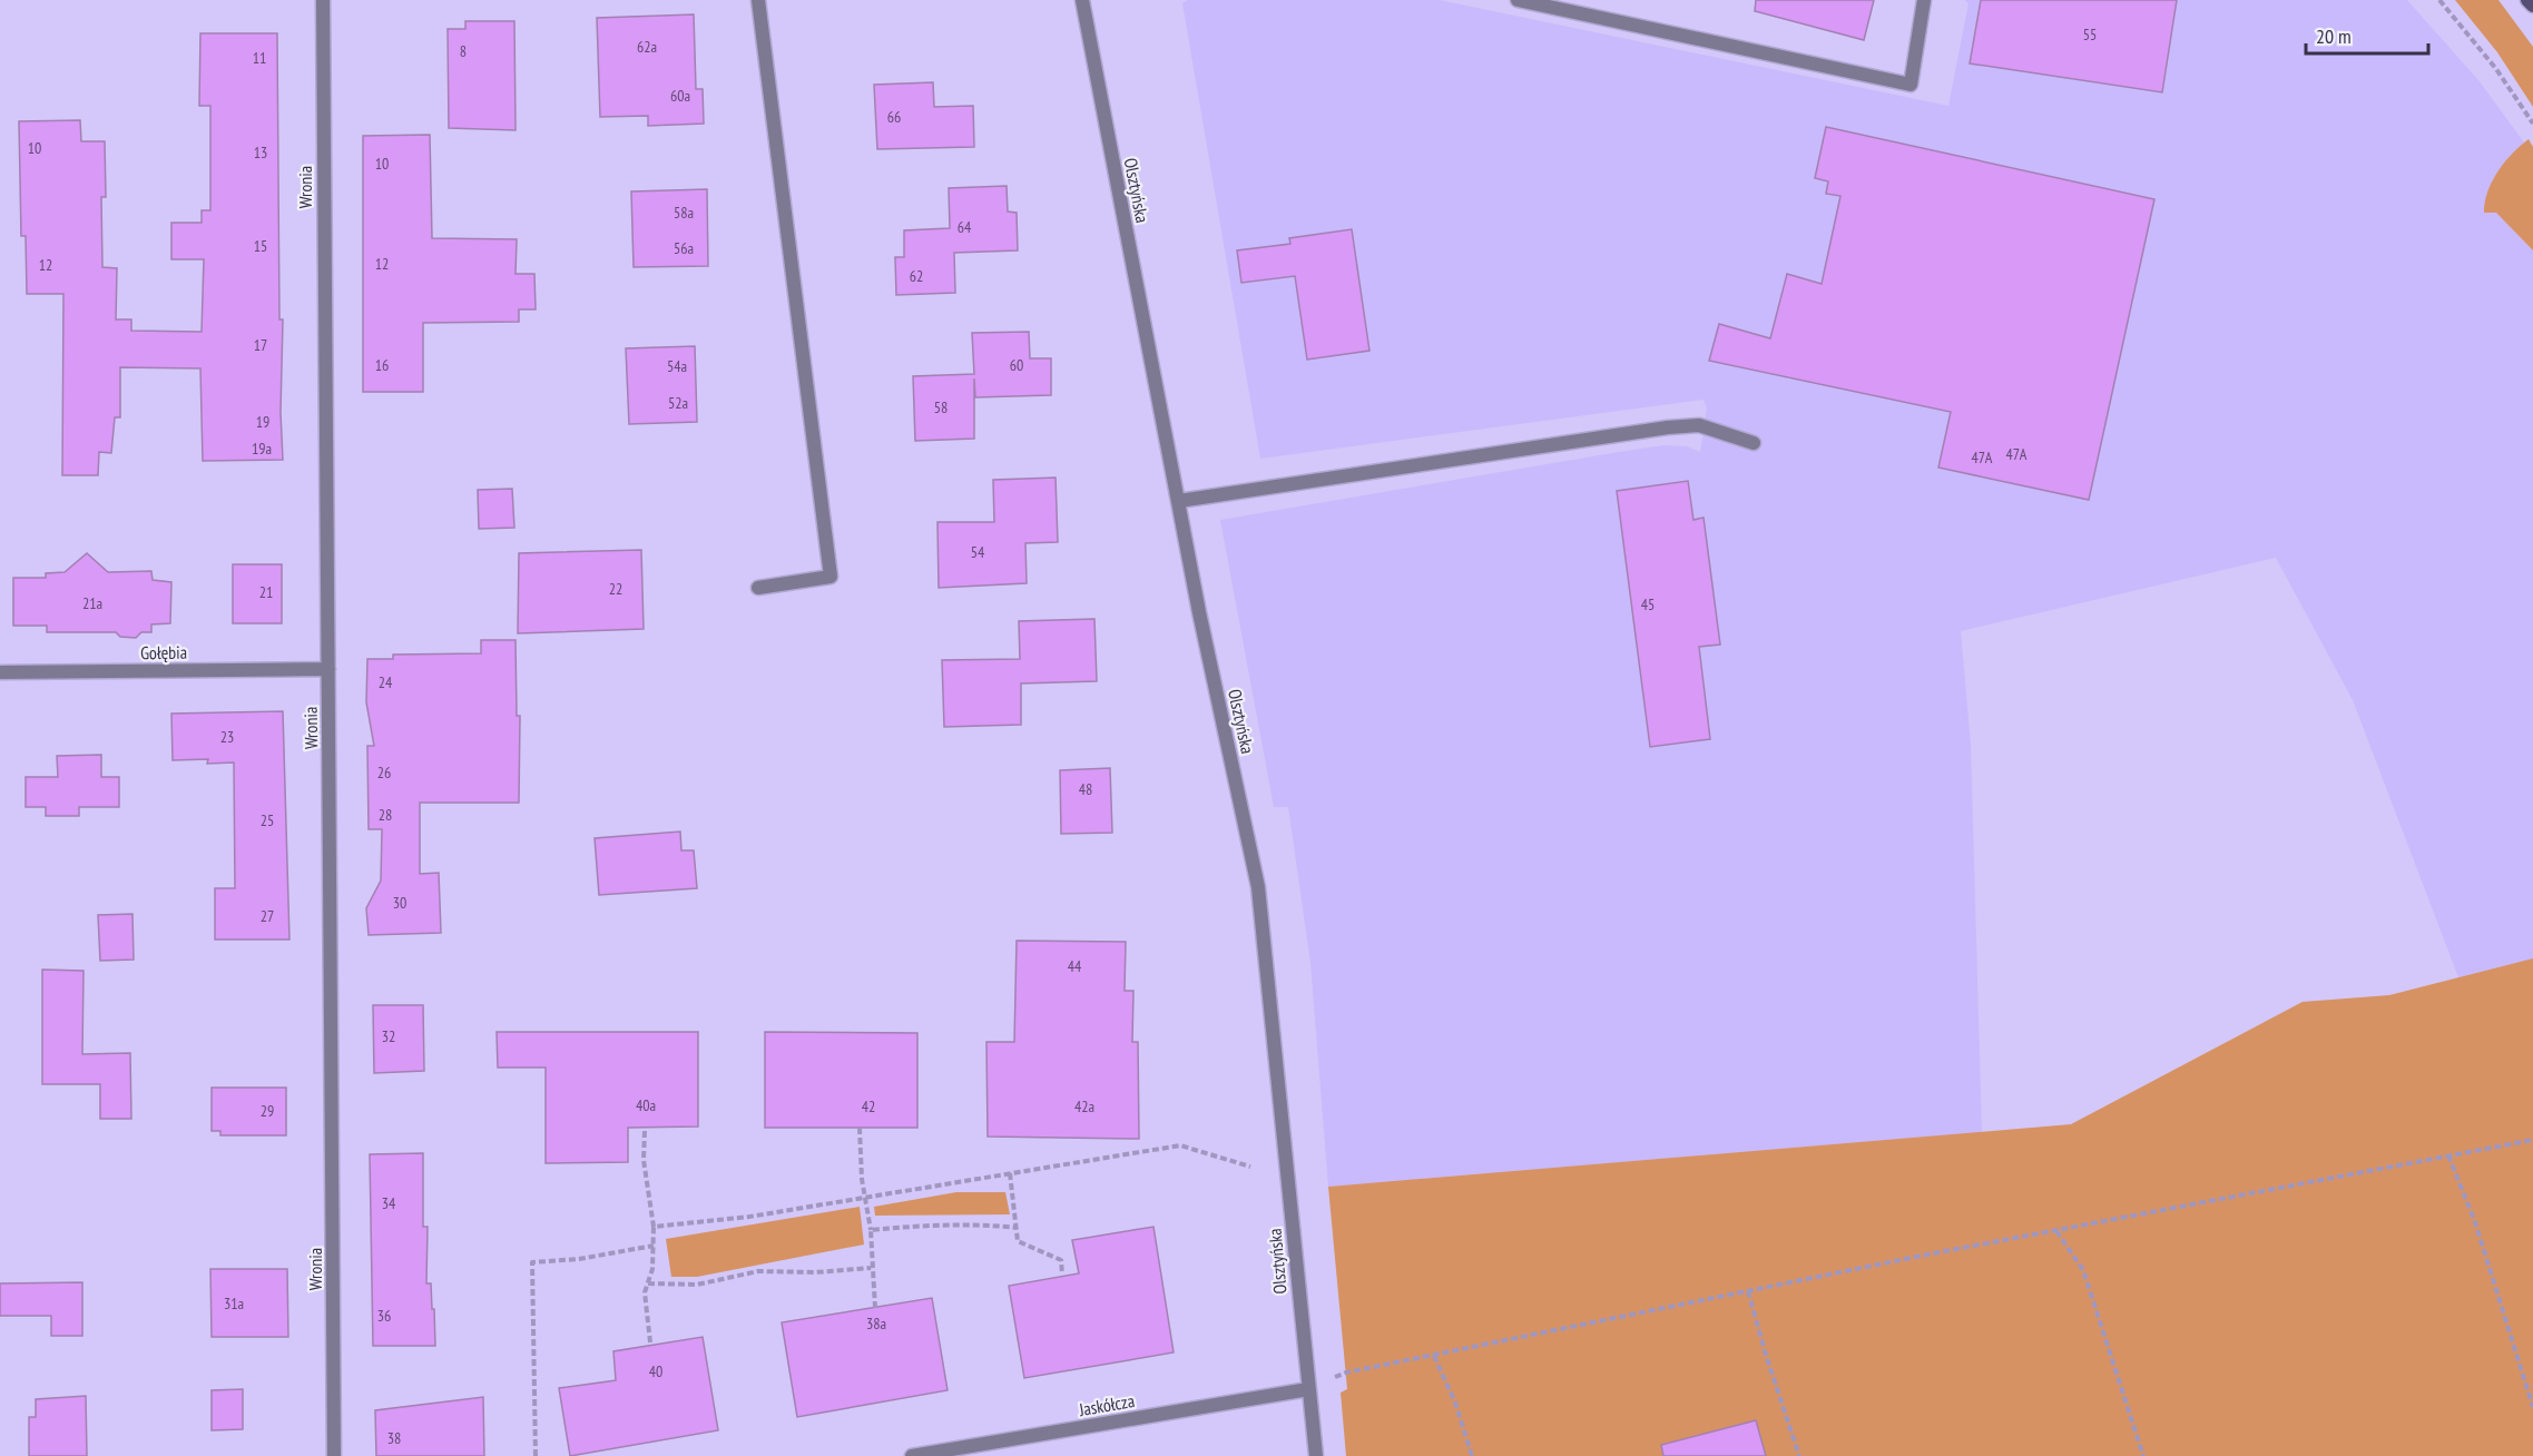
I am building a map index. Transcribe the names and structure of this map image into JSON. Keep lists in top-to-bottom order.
{
  "streets": {
    "street": [
      "Wronia",
      "Olsztyńska",
      "Gołębia",
      "Jaskółcza"
    ]
  },
  "crossings": [
    ["Wronia", "Gołębia"],
    ["Olsztyńska", "Jaskółcza"]
  ],
  "house_numbers": [
    "55",
    "62a",
    "8",
    "11",
    "60a",
    "66",
    "10",
    "13",
    "10",
    "58a",
    "64",
    "15",
    "56a",
    "12",
    "12",
    "62",
    "17",
    "16",
    "60",
    "54a",
    "52a",
    "58",
    "19",
    "19a",
    "47A",
    "47A",
    "54",
    "22",
    "21",
    "21a",
    "45",
    "24",
    "23",
    "26",
    "48",
    "28",
    "25",
    "30",
    "27",
    "44",
    "32",
    "40a",
    "42",
    "42a",
    "29",
    "34",
    "31a",
    "36",
    "38a",
    "40",
    "38"
  ],
  "scale_bar": "20 m"
}
